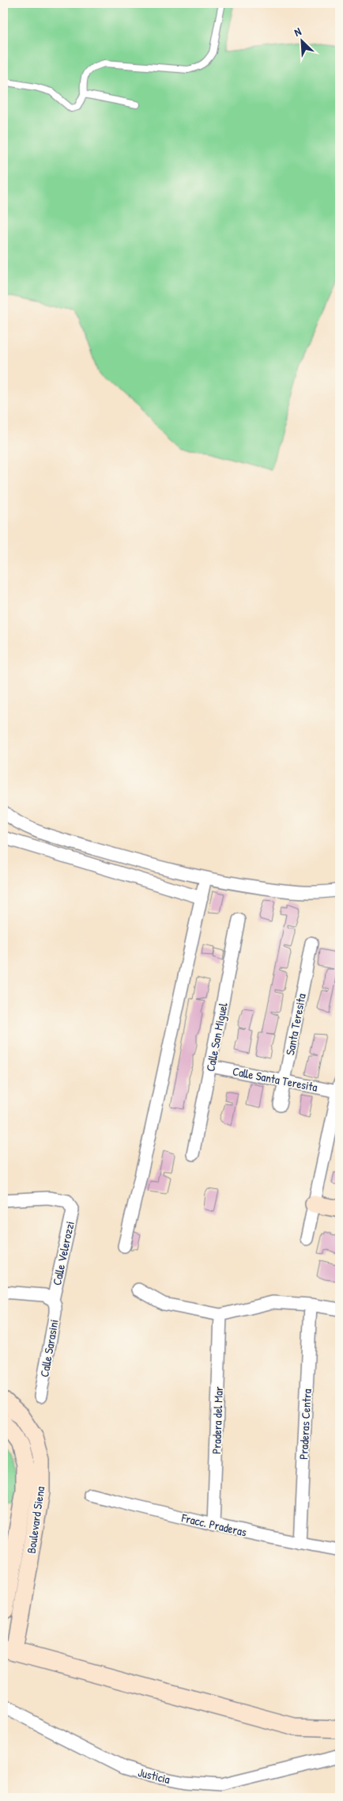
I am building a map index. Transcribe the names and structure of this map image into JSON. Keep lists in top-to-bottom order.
{
  "streets": {
    "street": [
      "Santa Teresita",
      "Calle San Miguel",
      "Calle Santa Teresita",
      "Calle Velerozzi",
      "Calle Sarasini",
      "Pradera del Mar",
      "Praderas Centra",
      "Boulevard Siena",
      "Fracc. Praderas",
      "Justicia"
    ]
  },
  "crossings": [
    ["Santa Teresita", "Calle Santa Teresita"],
    ["Calle San Miguel", "Calle Santa Teresita"],
    ["Calle Velerozzi", "Calle Sarasini"],
    ["Pradera del Mar", "Fracc. Praderas"],
    ["Praderas Centra", "Fracc. Praderas"]
  ],
  "north": "top left"
}
